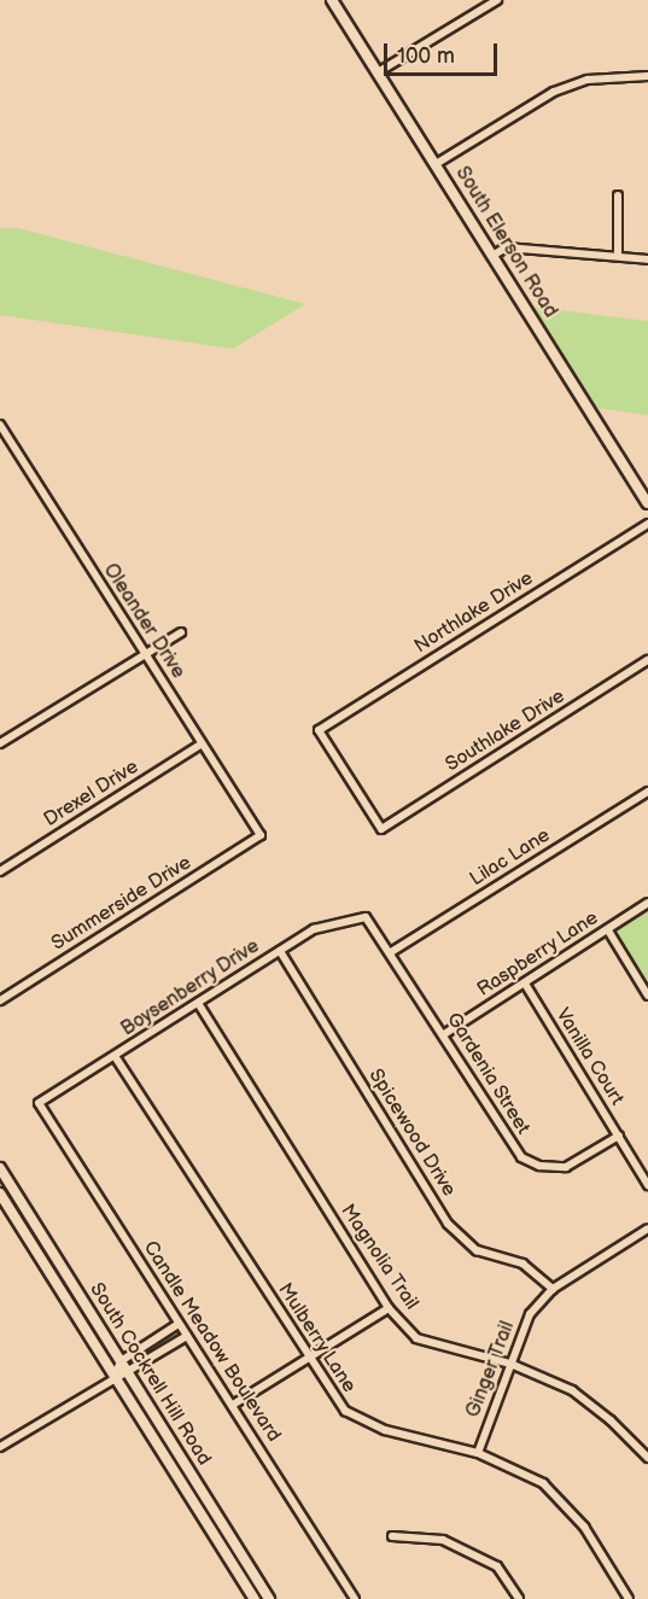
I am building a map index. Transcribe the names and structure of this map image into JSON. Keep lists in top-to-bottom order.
{
  "streets": {
    "main road": ["South Elerson Road", "South Cockrell Hill Road"],
    "street": [
      "Northlake Drive",
      "Oleander Drive",
      "Southlake Drive",
      "Drexel Drive",
      "Lilac Lane",
      "Summerside Drive",
      "Raspberry Lane",
      "Boysenberry Drive",
      "Vanilla Court",
      "Gardenia Street",
      "Spicewood Drive",
      "Magnolia Trail",
      "Mulberry Lane",
      "Candle Meadow Boulevard",
      "Ginger Trail"
    ]
  },
  "crossings": [
    ["Northlake Drive", "Southlake Drive"],
    ["Oleander Drive", "Drexel Drive"],
    ["Oleander Drive", "Summerside Drive"],
    ["Lilac Lane", "Gardenia Street"],
    ["Raspberry Lane", "Vanilla Court"],
    ["Raspberry Lane", "Gardenia Street"],
    ["Boysenberry Drive", "Gardenia Street"],
    ["Boysenberry Drive", "Spicewood Drive"],
    ["Boysenberry Drive", "Magnolia Trail"],
    ["Boysenberry Drive", "Mulberry Lane"],
    ["Boysenberry Drive", "Candle Meadow Boulevard"],
    ["Vanilla Court", "Gardenia Street"],
    ["Spicewood Drive", "Ginger Trail"],
    ["Magnolia Trail", "Ginger Trail"],
    ["Mulberry Lane", "Ginger Trail"]
  ],
  "scale_bar": "100 m"
}
